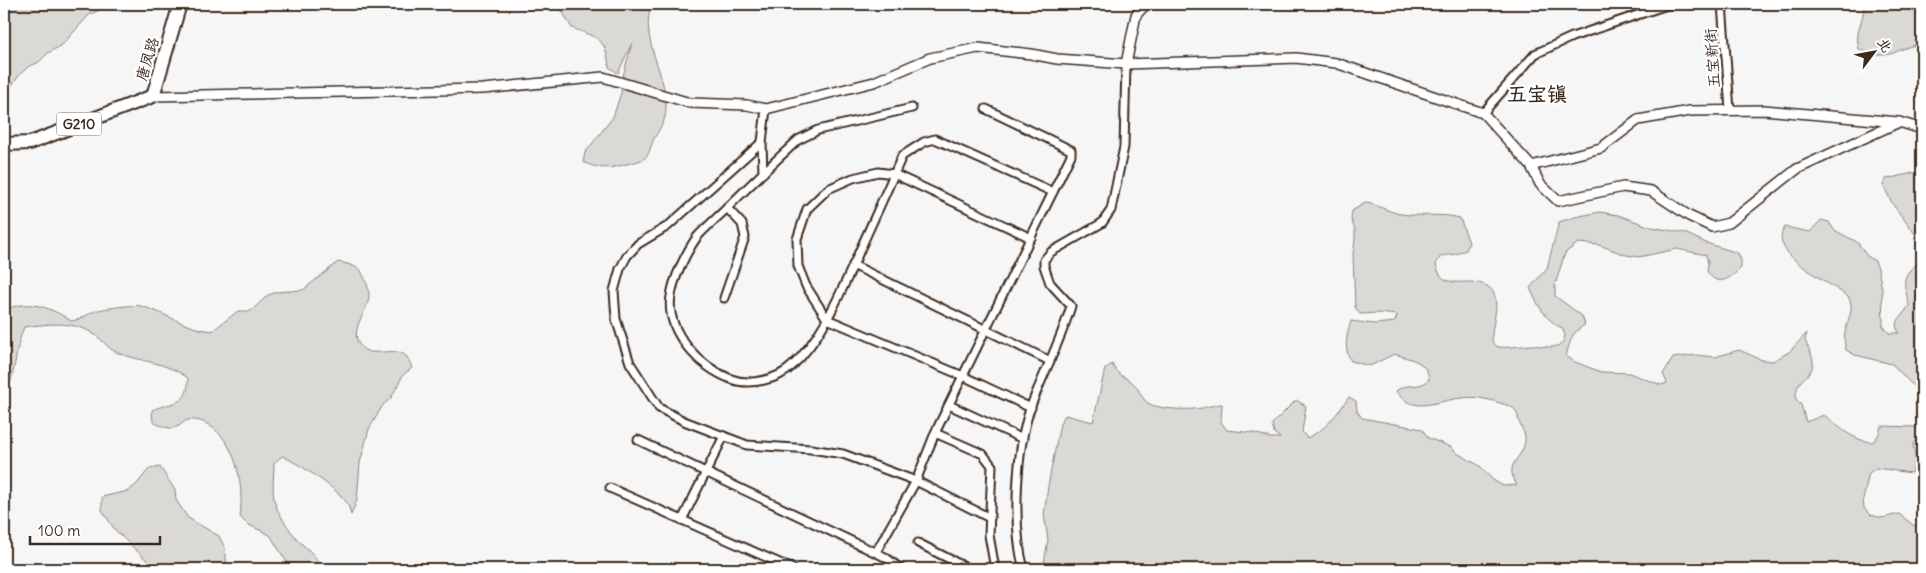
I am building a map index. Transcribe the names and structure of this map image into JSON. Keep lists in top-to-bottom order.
{
  "streets": {
    "highway": ["唐凤路", "G210"],
    "street": ["五宝新街"]
  },
  "crossings": [
    ["唐凤路", "G210"]
  ],
  "districts": ["五宝镇"],
  "scale_bar": "100 m",
  "north": "top right"
}
